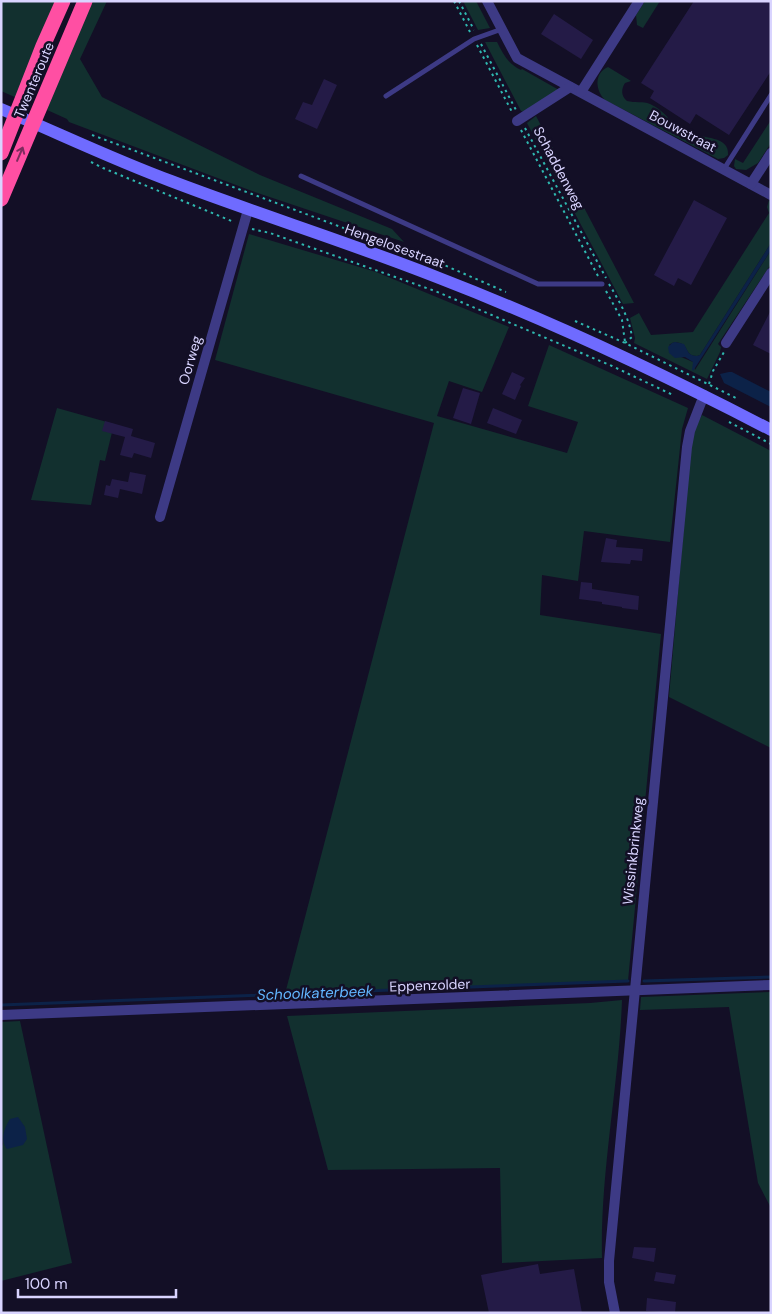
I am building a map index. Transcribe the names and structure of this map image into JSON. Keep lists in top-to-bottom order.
{
  "streets": {
    "highway": ["Twenteroute"],
    "main road": ["Hengelosestraat"],
    "street": [
      "Bouwstraat",
      "Oorweg",
      "Wissinkbrinkweg",
      "Eppenzolder"
    ],
    "path": ["Schaddenweg"]
  },
  "crossings": [
    ["Schaddenweg", "Hengelosestraat"],
    ["Hengelosestraat", "Oorweg"],
    ["Hengelosestraat", "Wissinkbrinkweg"],
    ["Wissinkbrinkweg", "Eppenzolder"]
  ],
  "water": ["Schoolkaterbeek"],
  "scale_bar": "100 m"
}
